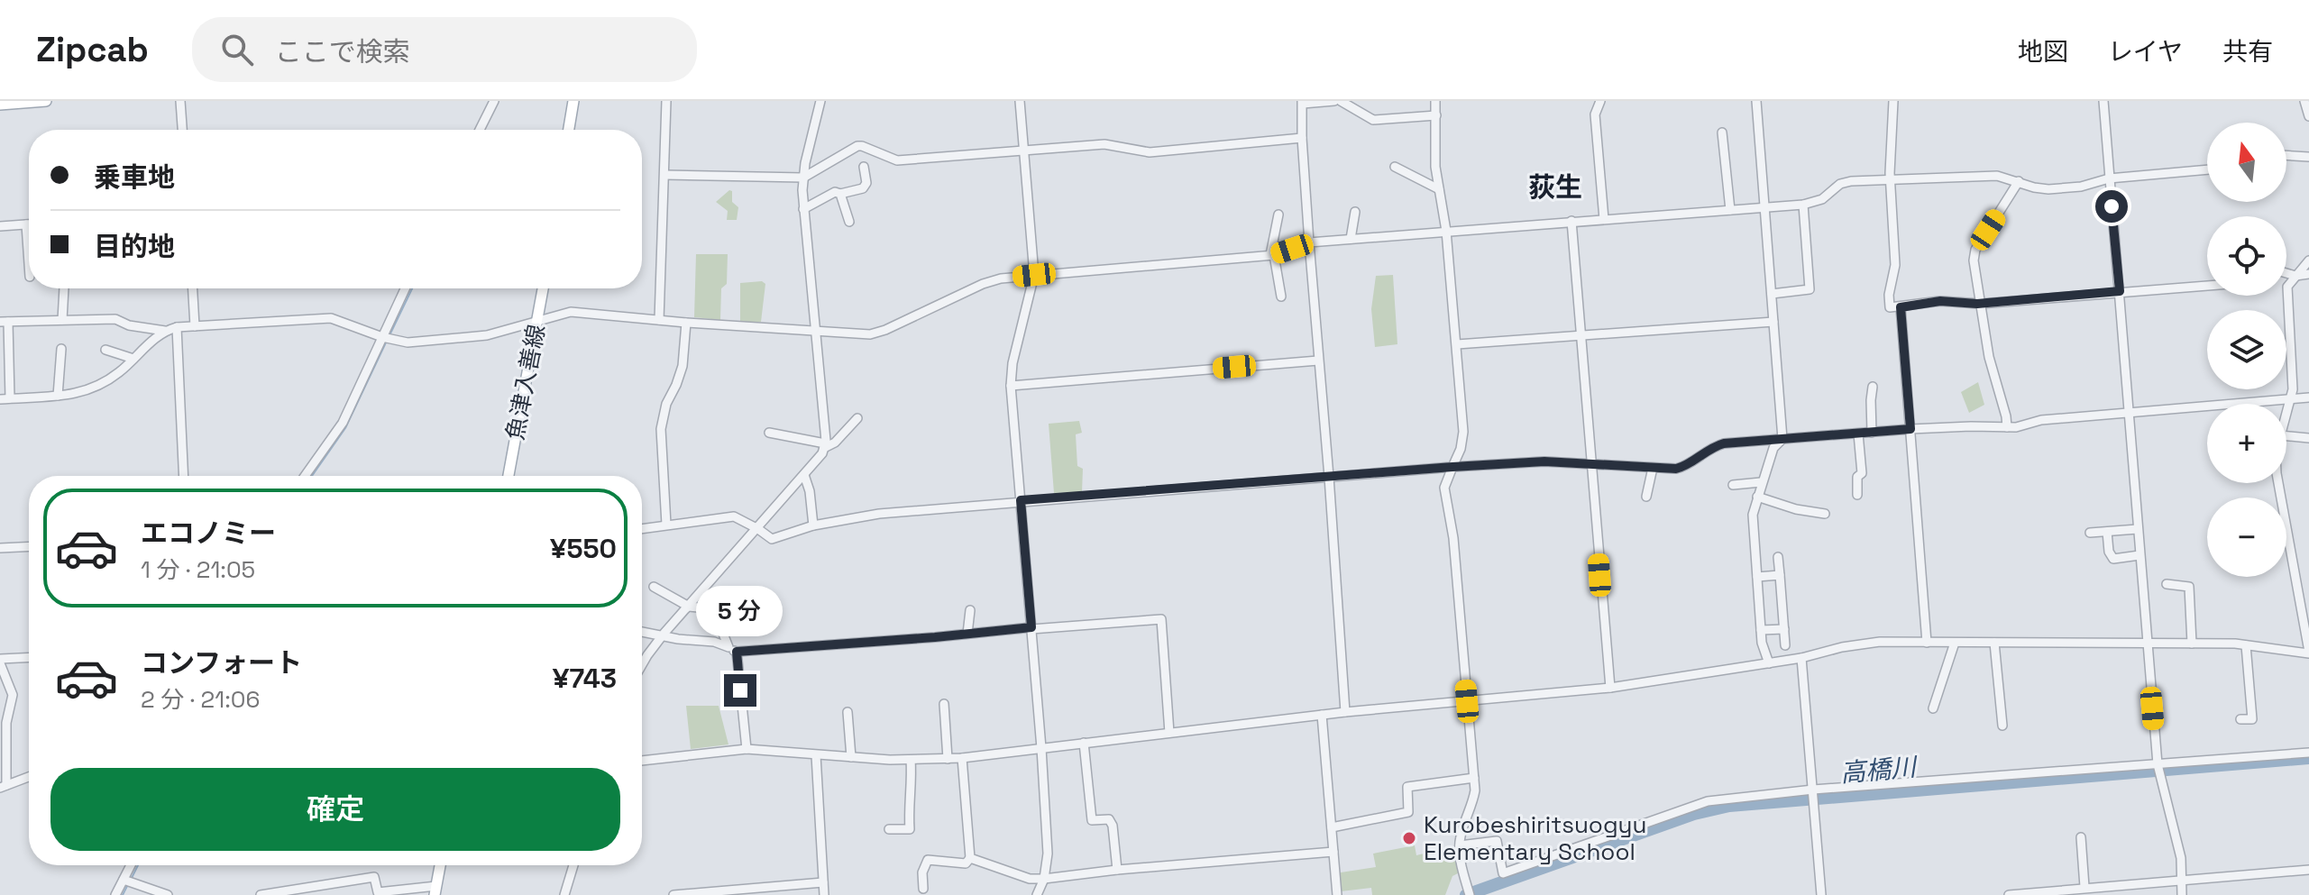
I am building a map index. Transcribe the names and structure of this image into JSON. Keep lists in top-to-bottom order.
{
  "streets": {
    "main road": ["魚津入善線"]
  },
  "districts": ["荻生"],
  "water": ["高橋川"],
  "places": ["Kurobeshiritsuogyu Elementary School"],
  "north": "top",
  "page": {
    "header": "Zipcab",
    "search": "ここで検索",
    "nav": ["地図", "レイヤ", "共有"],
    "map_buttons": ["+", "−"],
    "banner": ["乗車地", "目的地"],
    "list": [
      {
        "name": "エコノミー",
        "note": "1 分 · 21:05",
        "value": "¥550"
      },
      {
        "name": "コンフォート",
        "note": "2 分 · 21:06",
        "value": "¥743"
      }
    ],
    "bubble": "5 分",
    "buttons": "確定"
  }
}
